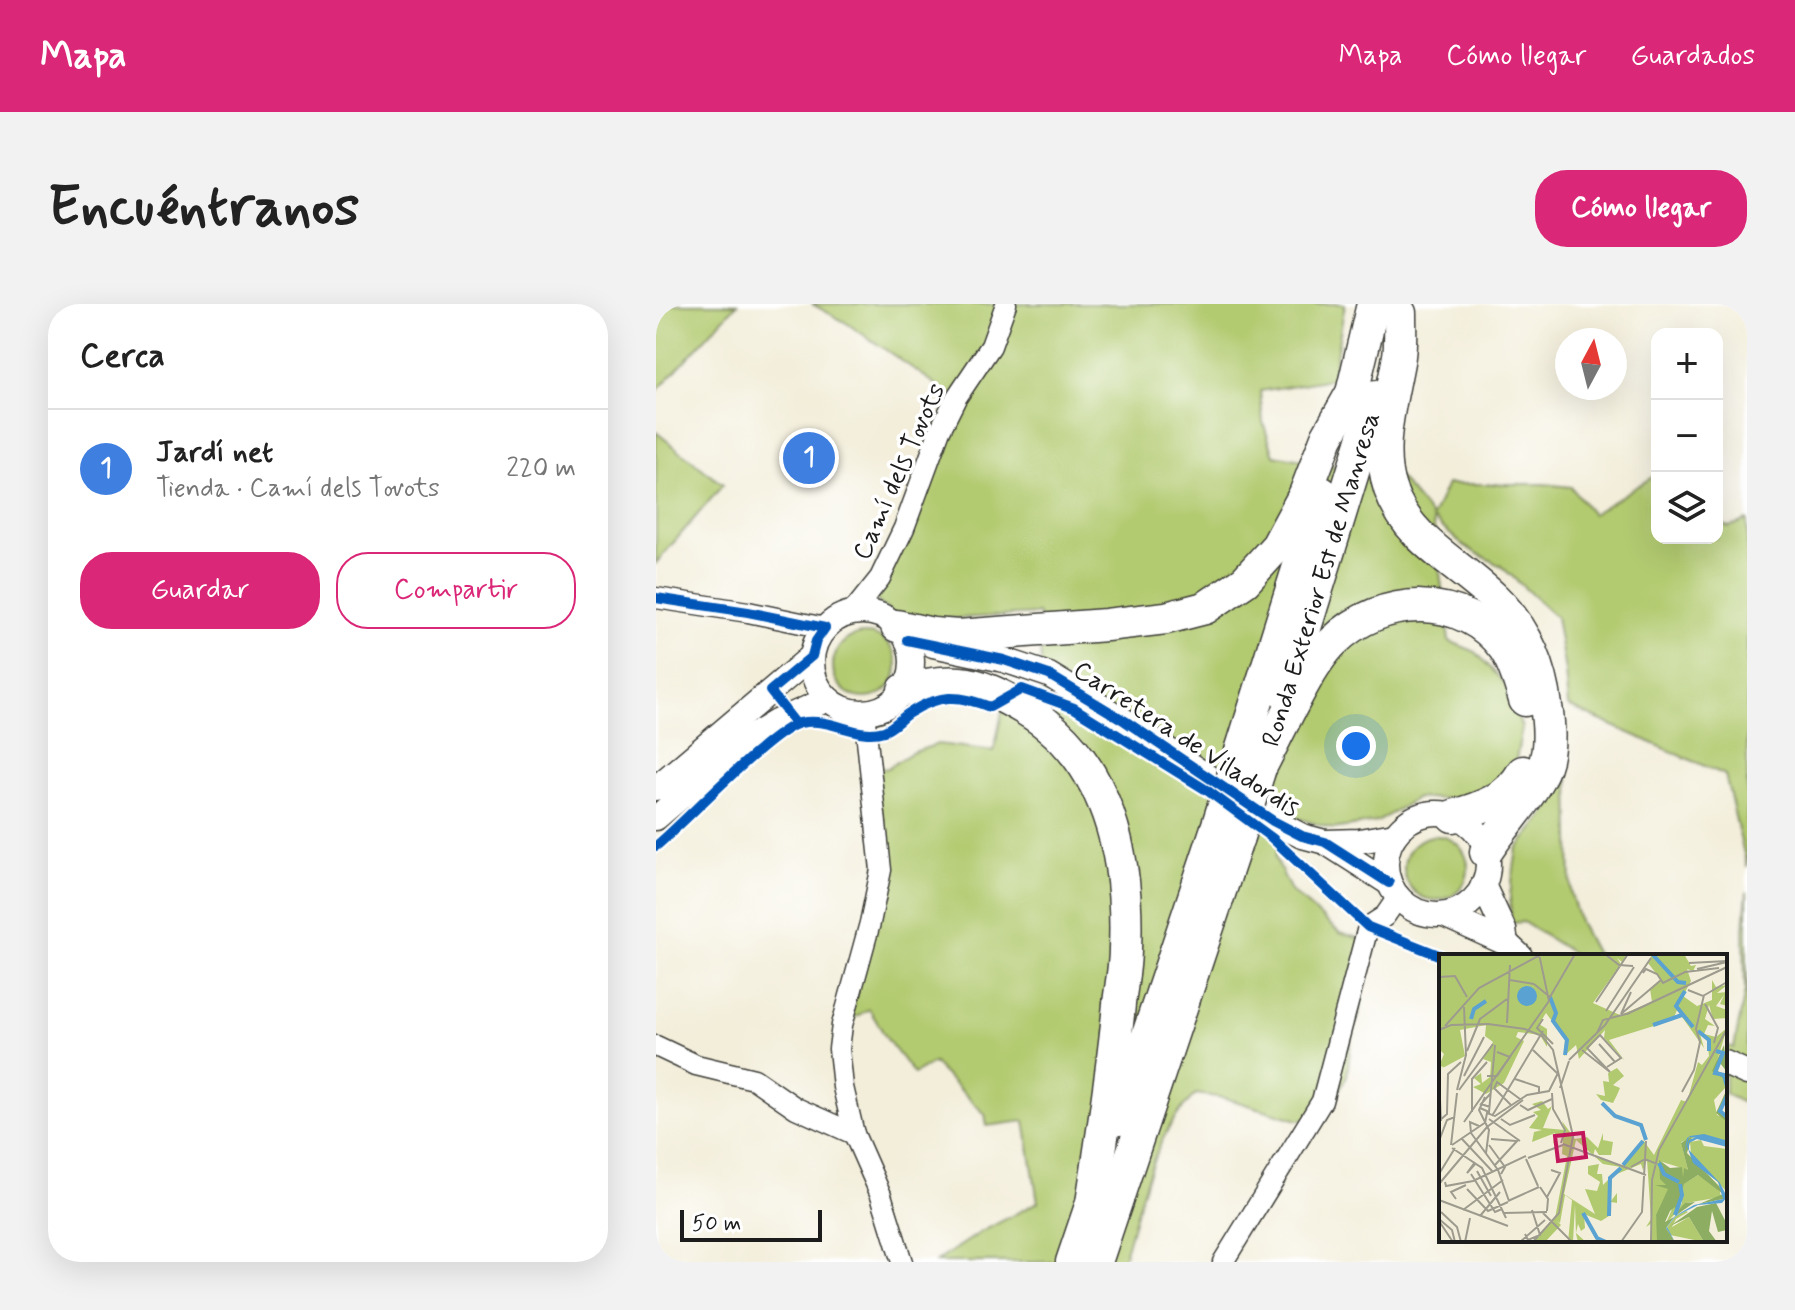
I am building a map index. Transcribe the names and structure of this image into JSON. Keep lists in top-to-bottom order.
{
  "streets": {
    "highway": ["Ronda Exterior Est de Manresa"],
    "street": ["Camí dels Tovots", "Carretera de Viladordis"]
  },
  "crossings": [
    ["Camí dels Tovots", "Carretera de Viladordis"]
  ],
  "scale_bar": "50 m",
  "north": "top",
  "page": {
    "header": "Mapa",
    "nav": ["Mapa", "Cómo llegar", "Guardados"],
    "buttons": [
      "Cómo llegar",
      ["Guardar", "Compartir"]
    ],
    "title": "Encuéntranos",
    "heading": "Cerca",
    "map_buttons": ["+", "−"],
    "list": [
      {
        "mark": "1",
        "name": "Jardí net",
        "note": "Tienda · Camí dels Tovots",
        "value": "220 m"
      }
    ],
    "pins": "1",
    "scale": "50 m"
  }
}
